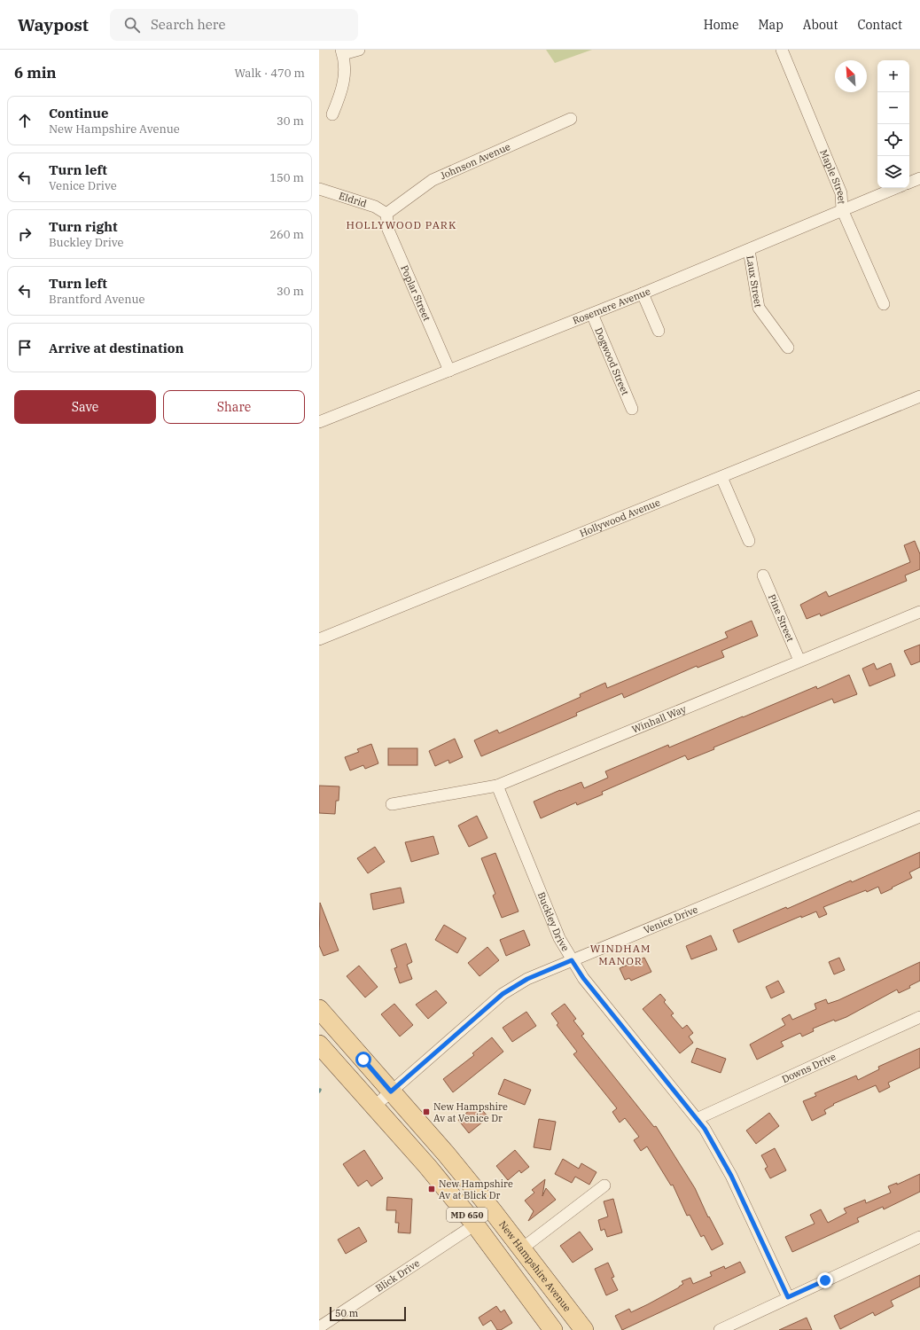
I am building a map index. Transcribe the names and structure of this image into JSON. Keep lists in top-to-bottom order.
{
  "streets": {
    "main road": ["MD 650", "New Hampshire Avenue"],
    "street": [
      "Johnson Avenue",
      "Maple Street",
      "Eldrid",
      "Laux Street",
      "Poplar Street",
      "Rosemere Avenue",
      "Dogwood Street",
      "Hollywood Avenue",
      "Pine Street",
      "Winhall Way",
      "Venice Drive",
      "Buckley Drive",
      "Downs Drive",
      "Blick Drive"
    ]
  },
  "crossings": [
    ["Johnson Avenue", "Eldrid"],
    ["Johnson Avenue", "Poplar Street"],
    ["Maple Street", "Rosemere Avenue"],
    ["Eldrid", "Poplar Street"],
    ["Laux Street", "Rosemere Avenue"],
    ["Poplar Street", "Rosemere Avenue"],
    ["Rosemere Avenue", "Dogwood Street"],
    ["Pine Street", "Winhall Way"],
    ["Winhall Way", "Buckley Drive"],
    ["Venice Drive", "Buckley Drive"],
    ["Venice Drive", "MD 650"],
    ["Venice Drive", "New Hampshire Avenue"],
    ["Buckley Drive", "Downs Drive"],
    ["MD 650", "Blick Drive"]
  ],
  "districts": ["HOLLYWOOD PARK", "WINDHAM MANOR"],
  "places": {
    "transit": ["New Hampshire Av at Venice Dr", "New Hampshire Av at Blick Dr"]
  },
  "scale_bar": "50 m",
  "north": "top left",
  "page": {
    "header": "Waypost",
    "search": "Search here",
    "nav": [
      "Home",
      "Map",
      "About",
      "Contact"
    ],
    "heading": ["6 min", "Walk · 470 m"],
    "map_buttons": ["+", "−"],
    "list": [
      ["Continue", "New Hampshire Avenue", "30 m"],
      ["Turn left", "Venice Drive", "150 m"],
      ["Turn right", "Buckley Drive", "260 m"],
      ["Turn left", "Brantford Avenue", "30 m"],
      "Arrive at destination"
    ],
    "buttons": ["Save", "Share"],
    "scale": "50 m"
  }
}
